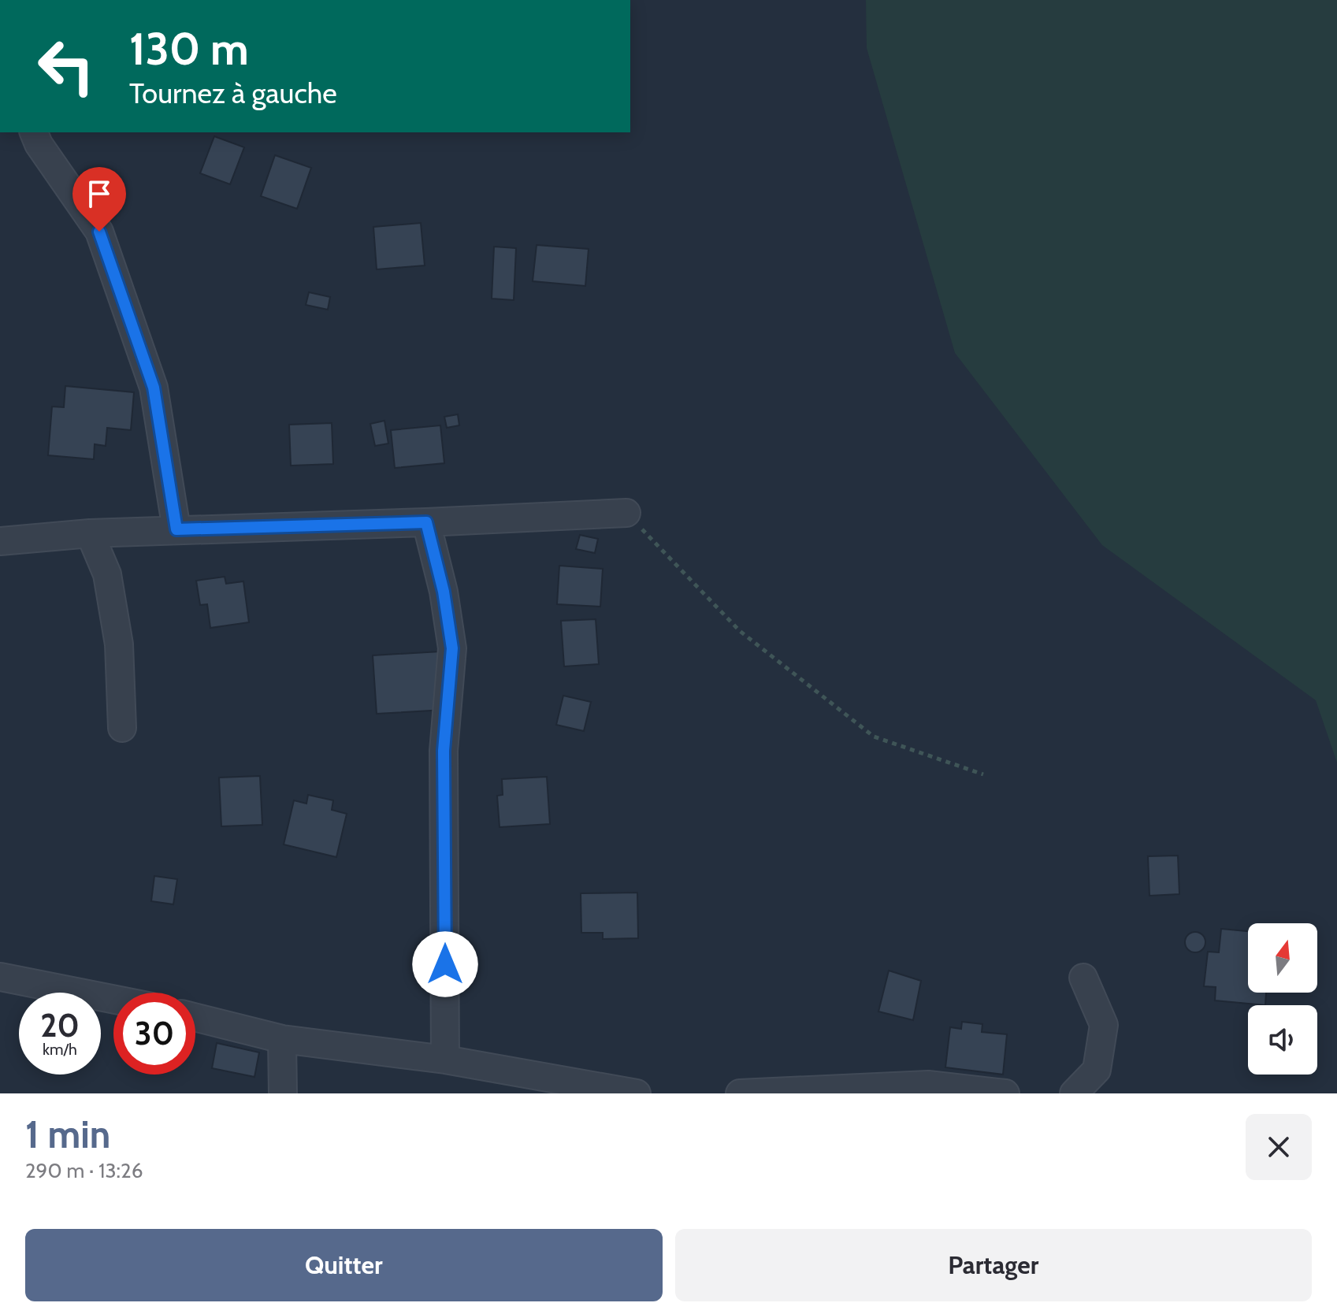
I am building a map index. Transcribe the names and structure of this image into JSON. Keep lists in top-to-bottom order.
{
  "north": "top",
  "page": {
    "turn": ["130 m", "Tournez à gauche"],
    "speed": "20 km/h",
    "limit": "30",
    "heading": ["1 min", "290 m · 13:26"],
    "buttons": ["Quitter", "Partager"]
  }
}
